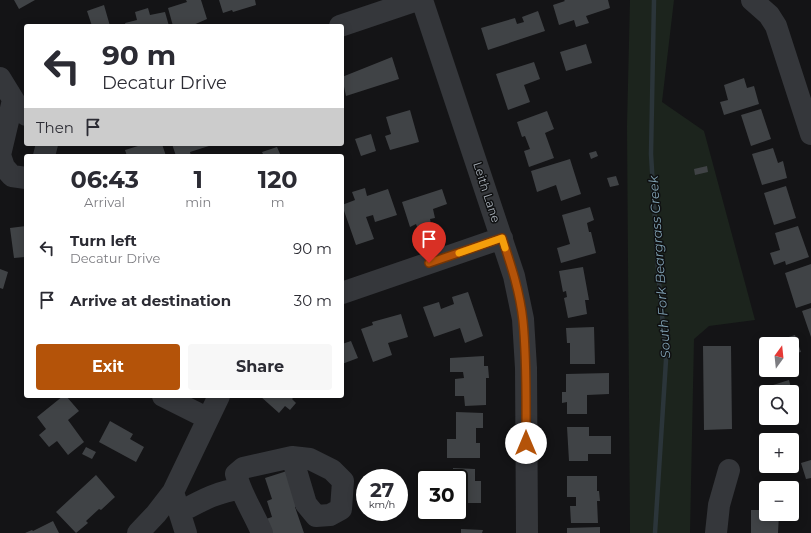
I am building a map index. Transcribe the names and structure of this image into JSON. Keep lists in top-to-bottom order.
{
  "streets": {
    "street": ["Leith Lane"]
  },
  "water": ["South Fork Beargrass Creek"],
  "north": "top",
  "page": {
    "turn": ["90 m", "Decatur Drive"],
    "then": "Then",
    "eta": [
      "06:43",
      "Arrival",
      "1",
      "min",
      "120",
      "m"
    ],
    "list": [
      {
        "name": "Turn left",
        "note": "Decatur Drive",
        "value": "90 m"
      },
      {
        "name": "Arrive at destination",
        "value": "30 m"
      }
    ],
    "buttons": ["Exit", "Share"],
    "map_buttons": ["+", "−"],
    "speed": "27 km/h",
    "limit": "30"
  }
}
